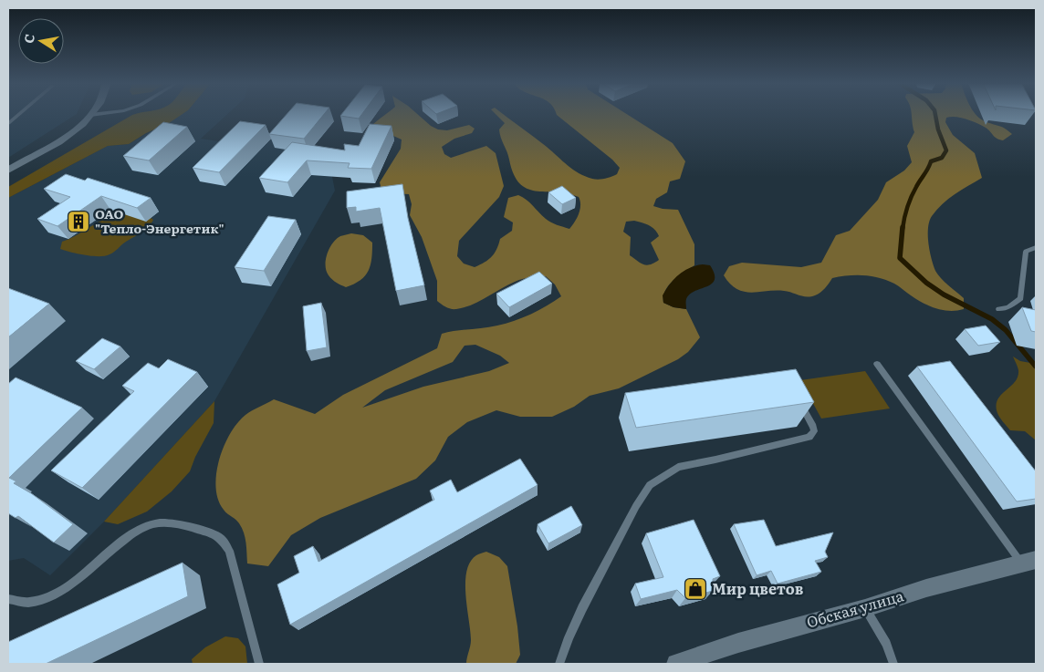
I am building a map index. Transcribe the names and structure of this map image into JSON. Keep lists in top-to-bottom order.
{
  "streets": {
    "street": ["Обская улица"]
  },
  "places": {
    "building": ["ОАО \"Тепло-Энергетик\""],
    "shop": ["Мир цветов"]
  },
  "north": "left"
}
